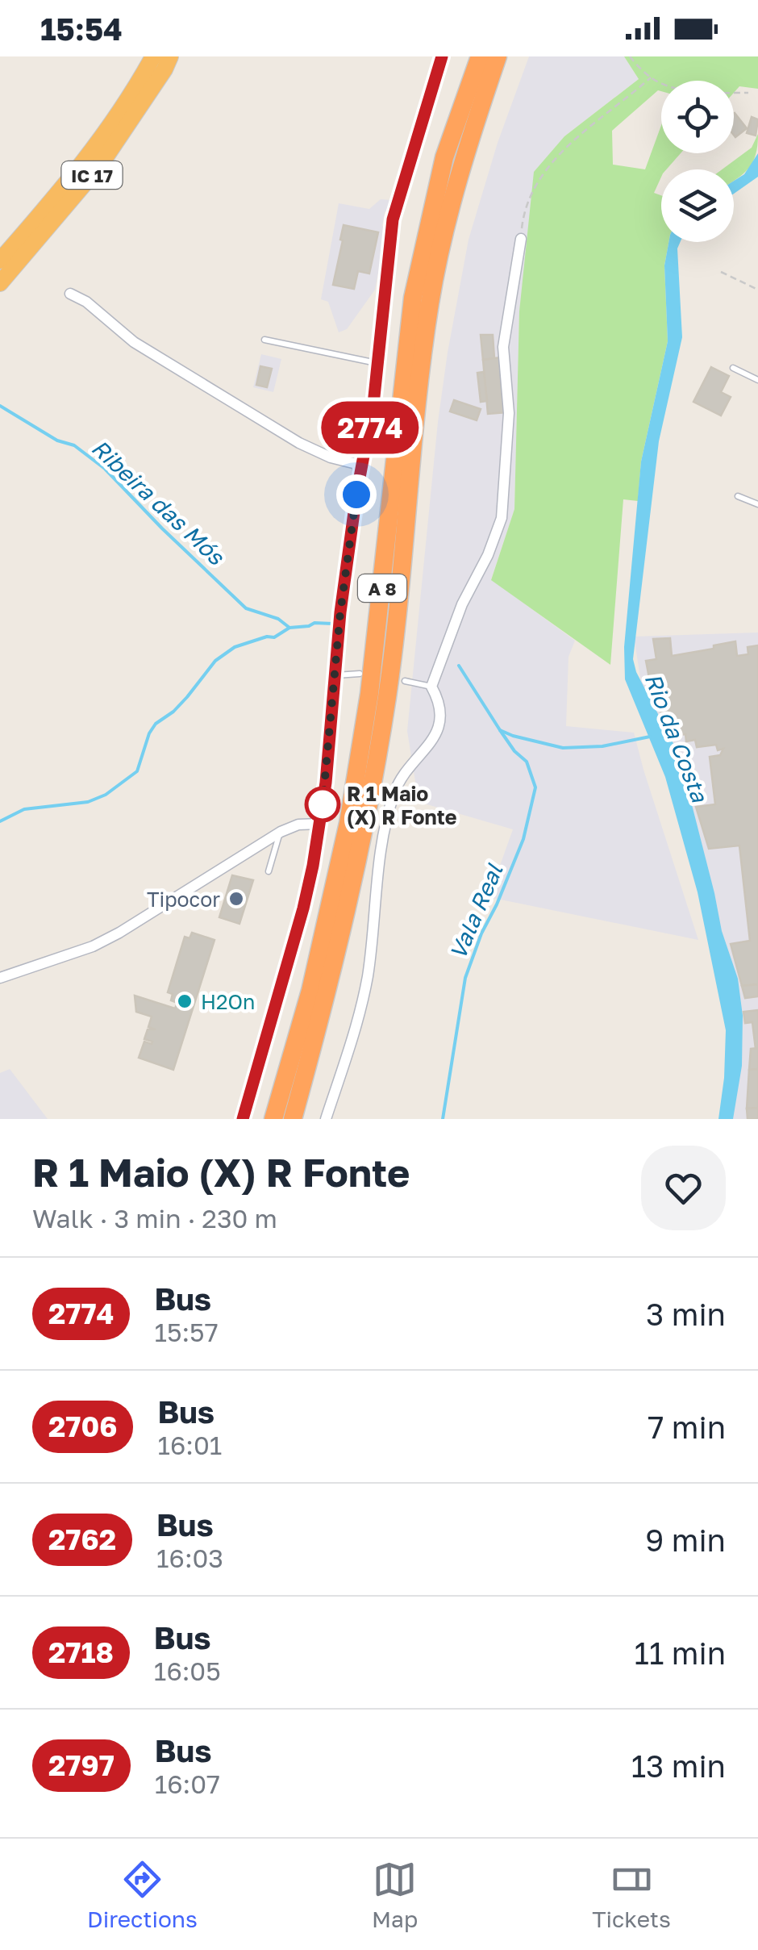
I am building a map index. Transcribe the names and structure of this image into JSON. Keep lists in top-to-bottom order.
{
  "streets": {
    "highway": ["IC 17", "A 8"]
  },
  "water": ["Ribeira das Mós", "Rio da Costa", "Vala Real"],
  "places": ["R 1 Maio (X) R Fonte", "Tipocor", "H2On"],
  "lines": ["bus line 2774"],
  "page": {
    "status": "15:54",
    "on_map": "2774",
    "heading": ["R 1 Maio (X) R Fonte", "Walk · 3 min · 230 m"],
    "list": [
      {
        "mark": "2774",
        "name": "Bus",
        "note": "15:57",
        "value": "3 min"
      },
      {
        "mark": "2706",
        "name": "Bus",
        "note": "16:01",
        "value": "7 min"
      },
      {
        "mark": "2762",
        "name": "Bus",
        "note": "16:03",
        "value": "9 min"
      },
      {
        "mark": "2718",
        "name": "Bus",
        "note": "16:05",
        "value": "11 min"
      },
      {
        "mark": "2797",
        "name": "Bus",
        "note": "16:07",
        "value": "13 min"
      }
    ],
    "tabs": ["Directions", "Map", "Tickets"]
  }
}
